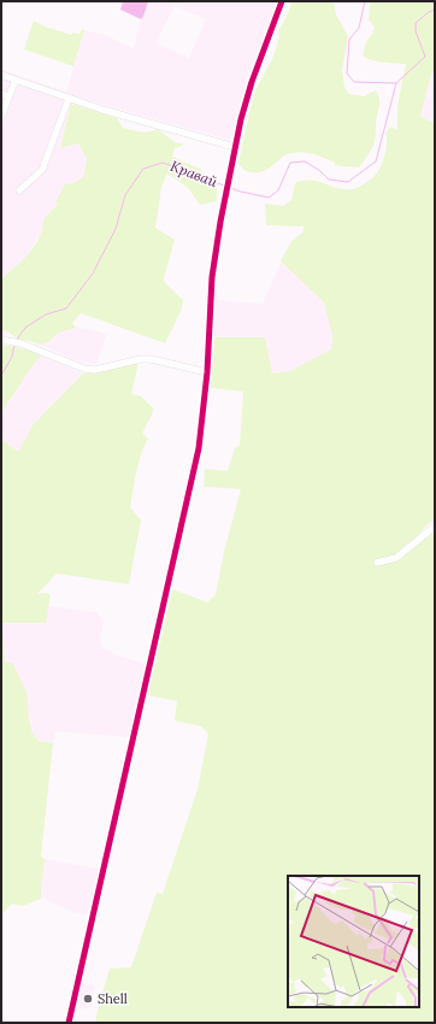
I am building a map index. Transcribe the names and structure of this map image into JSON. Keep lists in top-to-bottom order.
{
  "water": ["Кравай"],
  "places": ["Shell"]
}
